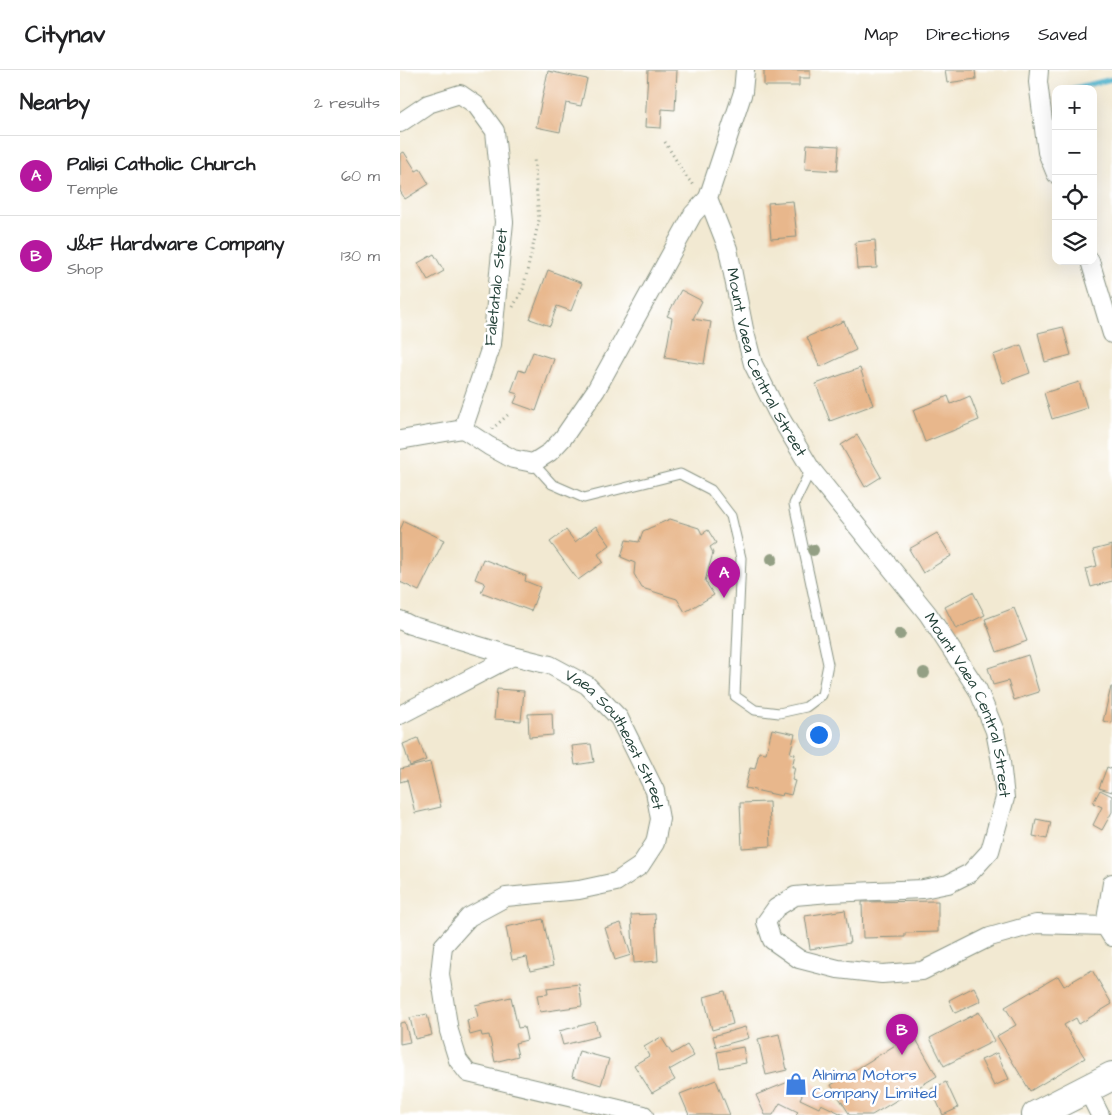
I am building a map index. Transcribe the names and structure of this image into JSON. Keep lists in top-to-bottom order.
{
  "streets": {
    "street": ["Faletatalo Steet", "Mount Vaea Central Street", "Vaea Southeast Street"]
  },
  "places": {
    "shop": ["Alnima Motors Company Limited"]
  },
  "page": {
    "header": "Citynav",
    "nav": ["Map", "Directions", "Saved"],
    "heading": ["Nearby", "2 results"],
    "map_buttons": ["+", "−"],
    "list": [
      {
        "mark": "A",
        "name": "Palisi Catholic Church",
        "note": "Temple",
        "value": "60 m"
      },
      {
        "mark": "B",
        "name": "J&F Hardware Company",
        "note": "Shop",
        "value": "130 m"
      }
    ],
    "pins": ["A", "B"]
  }
}
